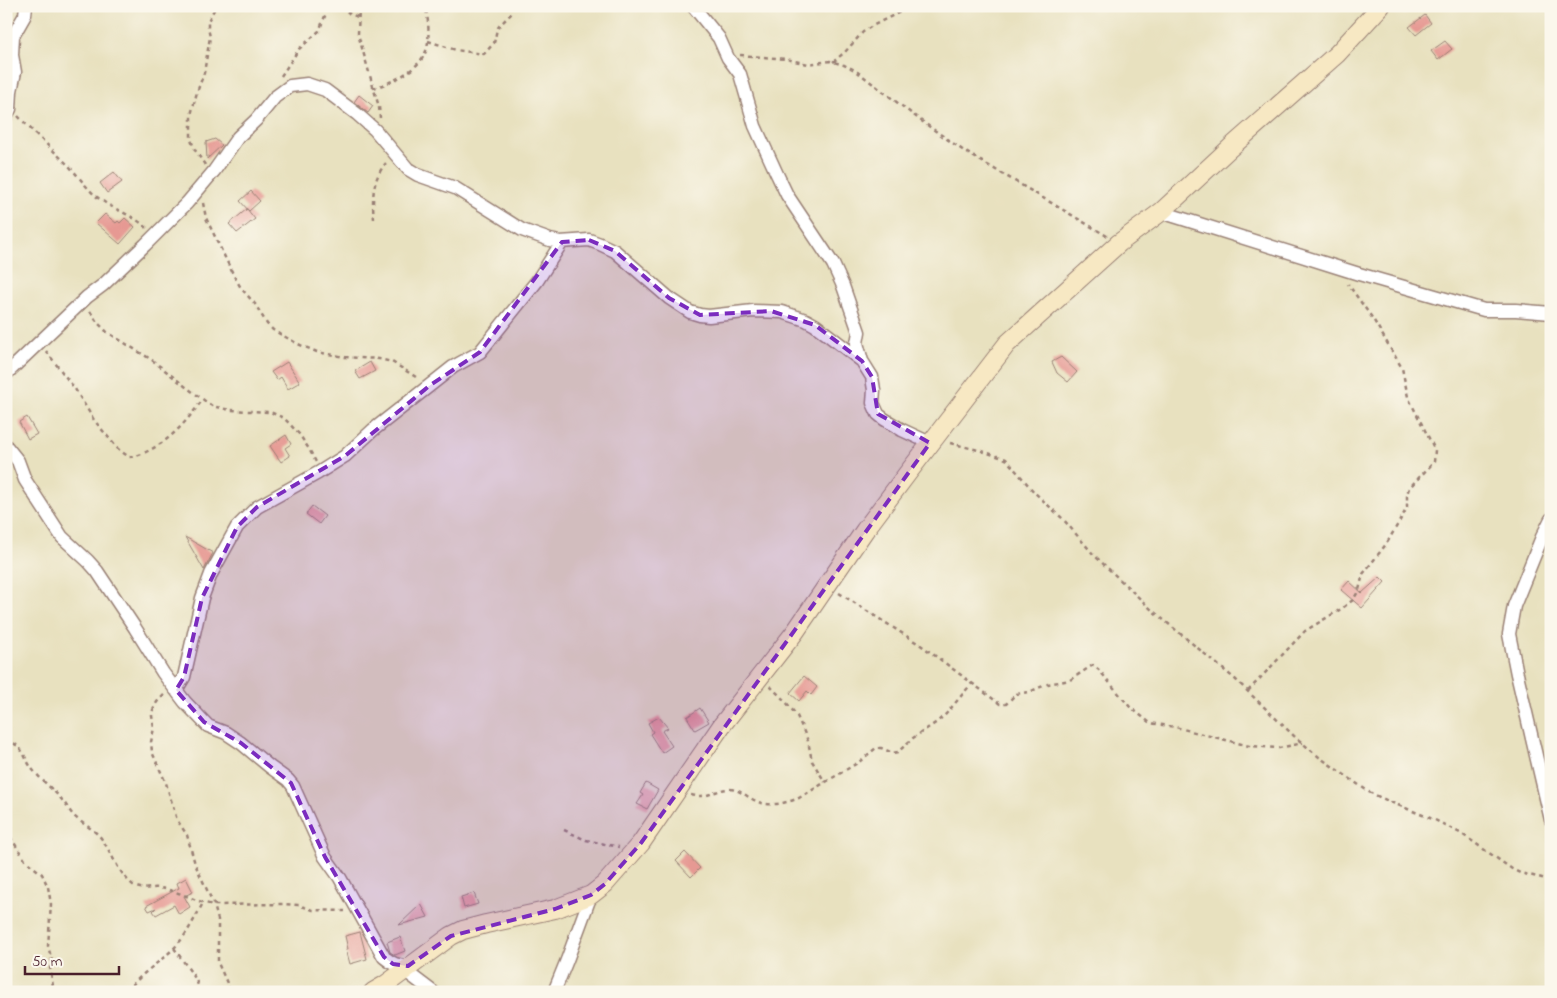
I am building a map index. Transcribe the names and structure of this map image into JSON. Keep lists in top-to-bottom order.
{
  "scale_bar": "50 m"
}
